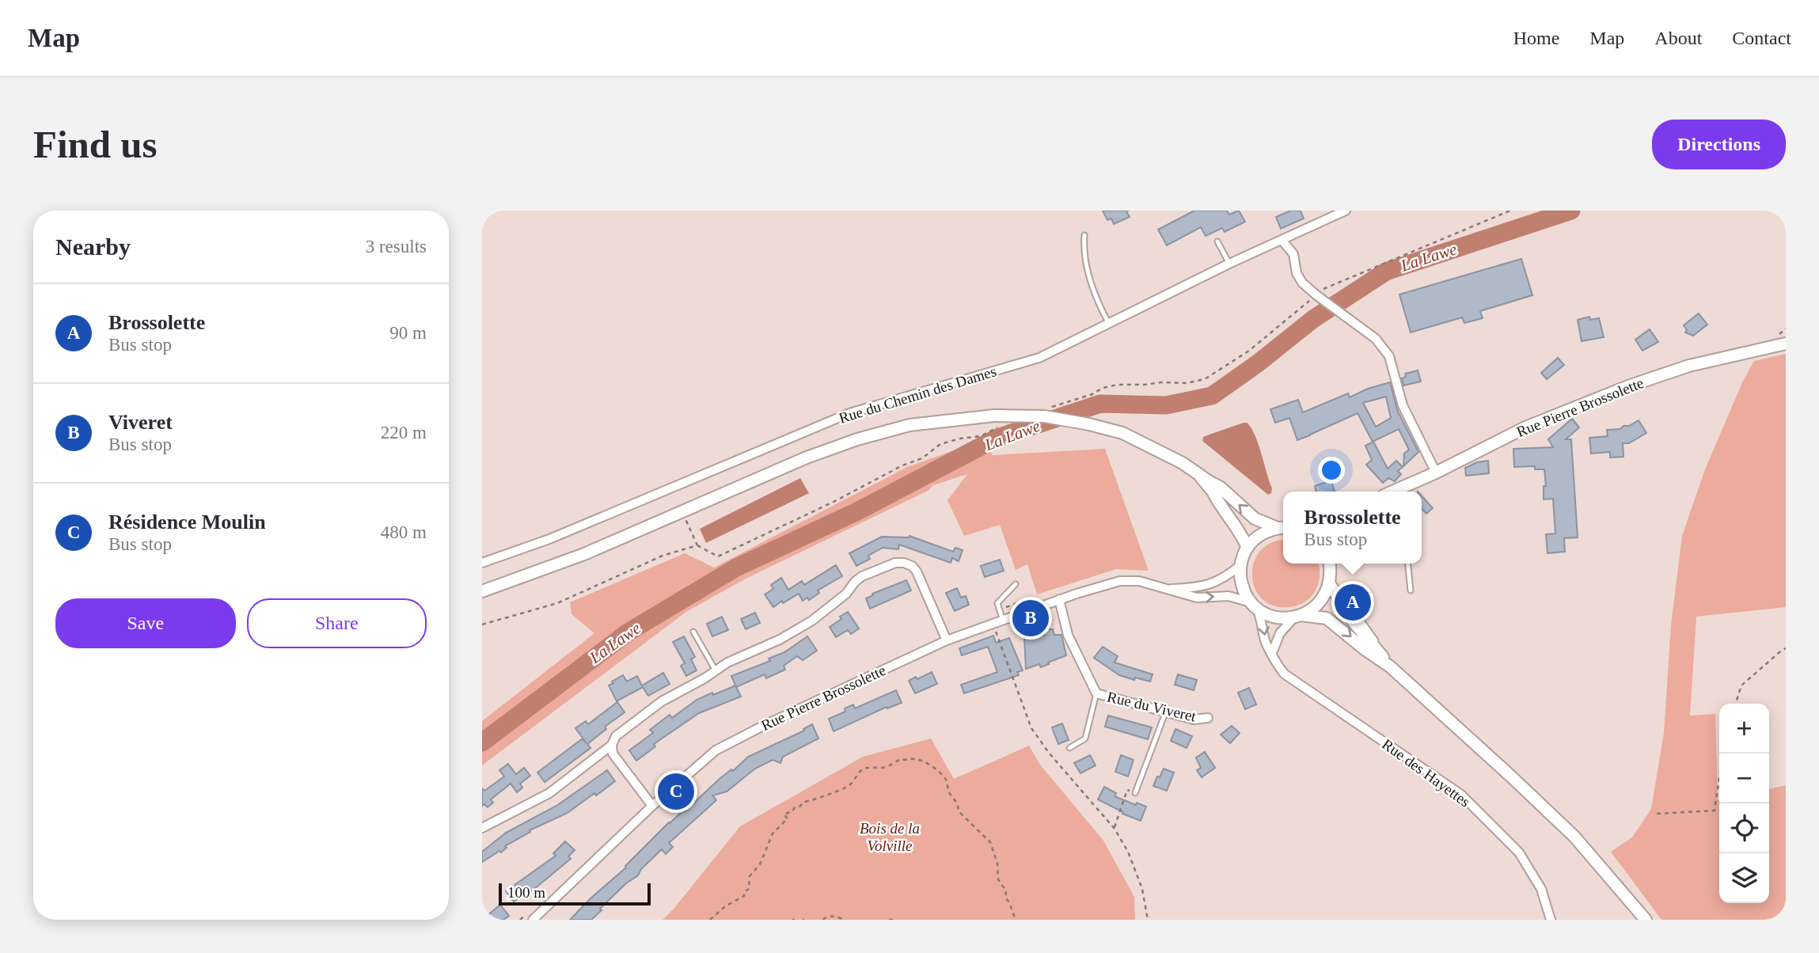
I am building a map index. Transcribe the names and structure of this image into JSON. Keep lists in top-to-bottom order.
{
  "streets": {
    "main road": ["Rue Pierre Brossolette"],
    "street": ["Rue du Chemin des Dames", "Rue du Viveret", "Rue des Hayettes"]
  },
  "crossings": [
    ["Rue Pierre Brossolette", "Rue du Viveret"],
    ["Rue Pierre Brossolette", "Rue des Hayettes"]
  ],
  "water": ["La Lawe"],
  "parks": ["Bois de la Volville"],
  "scale_bar": "100 m",
  "page": {
    "header": "Map",
    "nav": [
      "Home",
      "Map",
      "About",
      "Contact"
    ],
    "buttons": [
      "Directions",
      ["Save", "Share"]
    ],
    "title": "Find us",
    "heading": ["Nearby", "3 results"],
    "list": [
      {
        "mark": "A",
        "name": "Brossolette",
        "note": "Bus stop",
        "value": "90 m"
      },
      {
        "mark": "B",
        "name": "Viveret",
        "note": "Bus stop",
        "value": "220 m"
      },
      {
        "mark": "C",
        "name": "Résidence Moulin",
        "note": "Bus stop",
        "value": "480 m"
      }
    ],
    "popup": ["Brossolette", "Bus stop"],
    "pins": ["A", "B", "C"],
    "map_buttons": ["+", "−"],
    "scale": "100 m"
  }
}
